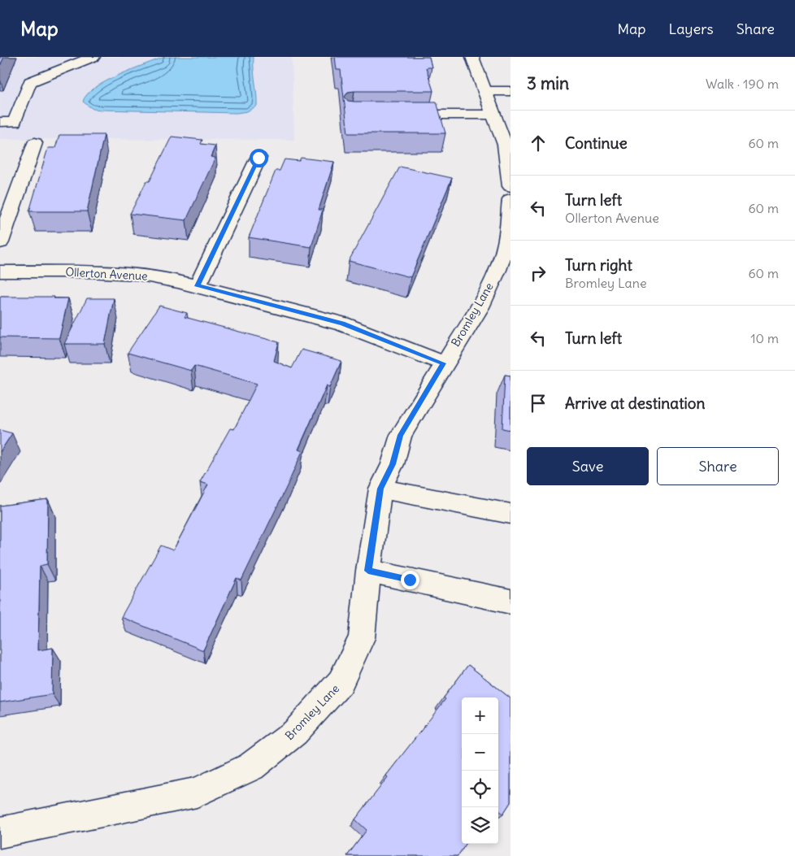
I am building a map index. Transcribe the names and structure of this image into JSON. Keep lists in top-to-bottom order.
{
  "streets": {
    "street": ["Ollerton Avenue", "Bromley Lane"]
  },
  "crossings": [
    ["Ollerton Avenue", "Bromley Lane"]
  ],
  "page": {
    "header": "Map",
    "nav": ["Map", "Layers", "Share"],
    "heading": ["3 min", "Walk · 190 m"],
    "list": [
      ["Continue", "60 m"],
      ["Turn left", "Ollerton Avenue", "60 m"],
      ["Turn right", "Bromley Lane", "60 m"],
      ["Turn left", "10 m"],
      "Arrive at destination"
    ],
    "buttons": ["Save", "Share"],
    "map_buttons": ["+", "−"]
  }
}
